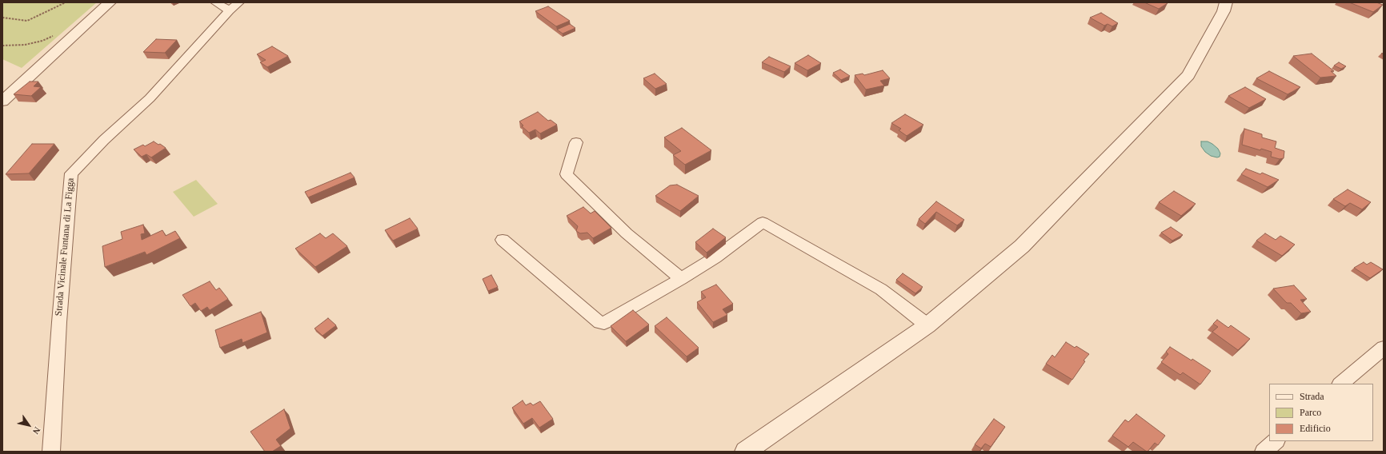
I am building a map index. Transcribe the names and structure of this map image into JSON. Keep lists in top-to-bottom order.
{
  "streets": {
    "street": ["Strada Vicinale Funtana di La Figga"]
  },
  "legend": ["Strada", "Parco", "Edificio"],
  "north": "bottom right"
}
